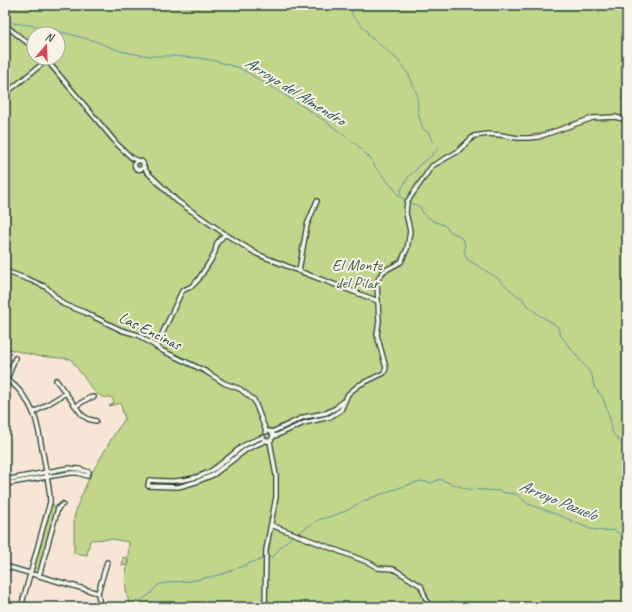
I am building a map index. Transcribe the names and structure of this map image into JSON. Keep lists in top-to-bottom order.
{
  "streets": {
    "street": ["Las Encinas"]
  },
  "water": ["Arroyo del Almendro", "Arroyo Pozuelo"],
  "parks": ["El Monte del Pilar"],
  "north": "top"
}
